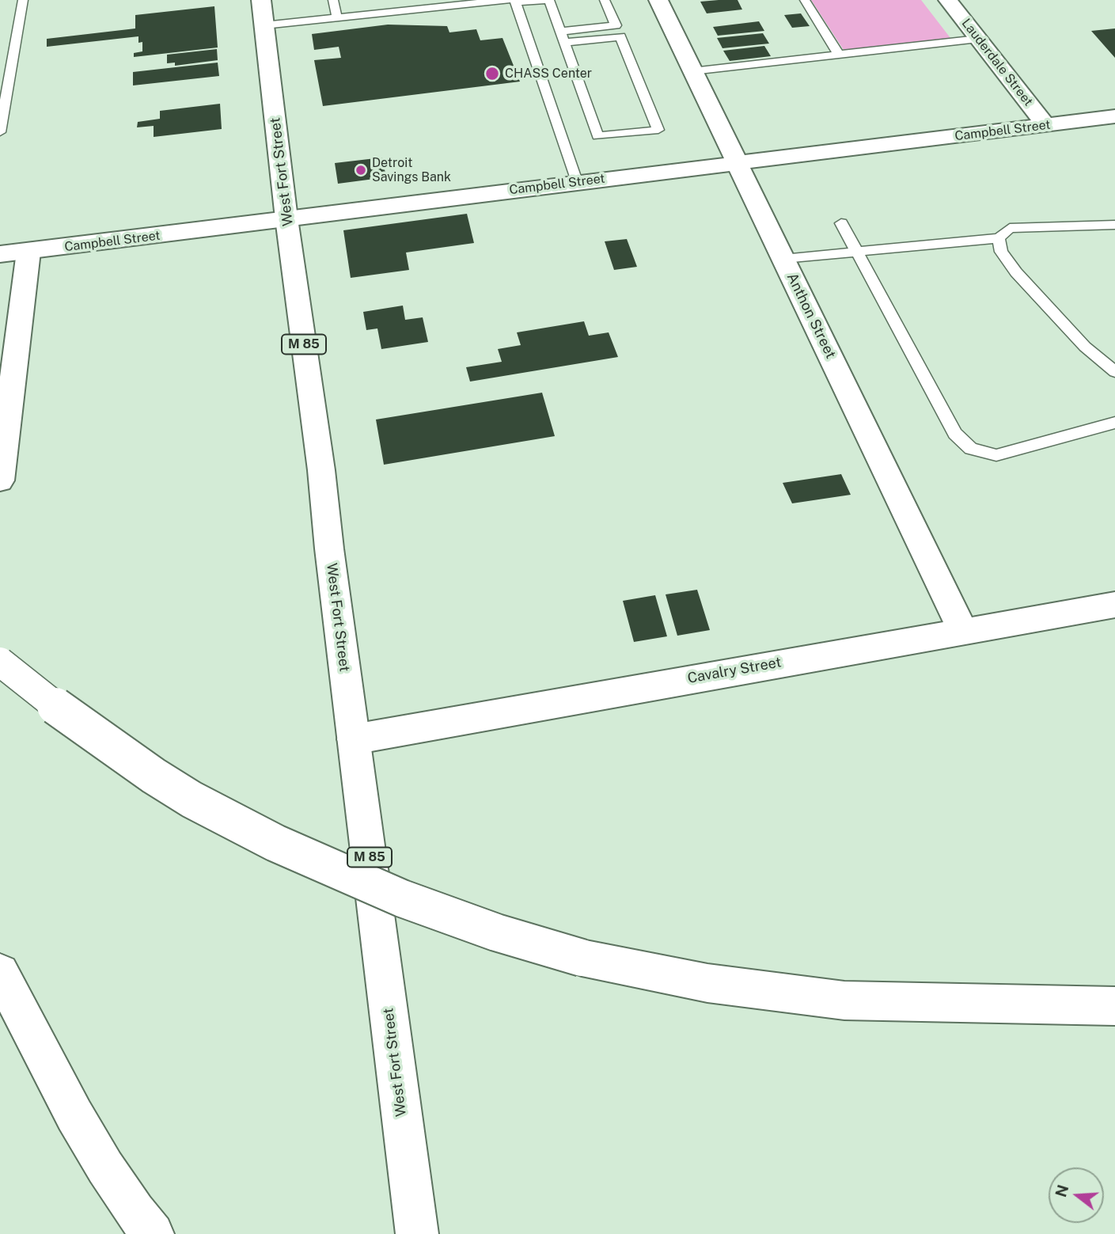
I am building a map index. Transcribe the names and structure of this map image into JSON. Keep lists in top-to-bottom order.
{
  "streets": {
    "main road": [
      "Lauderdale Street",
      "Campbell Street",
      "West Fort Street",
      "Anthon Street",
      "M 85",
      "Cavalry Street"
    ]
  },
  "crossings": [
    ["Lauderdale Street", "Campbell Street"],
    ["Campbell Street", "West Fort Street"],
    ["Campbell Street", "Anthon Street"],
    ["West Fort Street", "Cavalry Street"],
    ["Anthon Street", "Cavalry Street"]
  ],
  "places": ["CHASS Center", "Detroit Savings Bank"],
  "north": "left"
}
